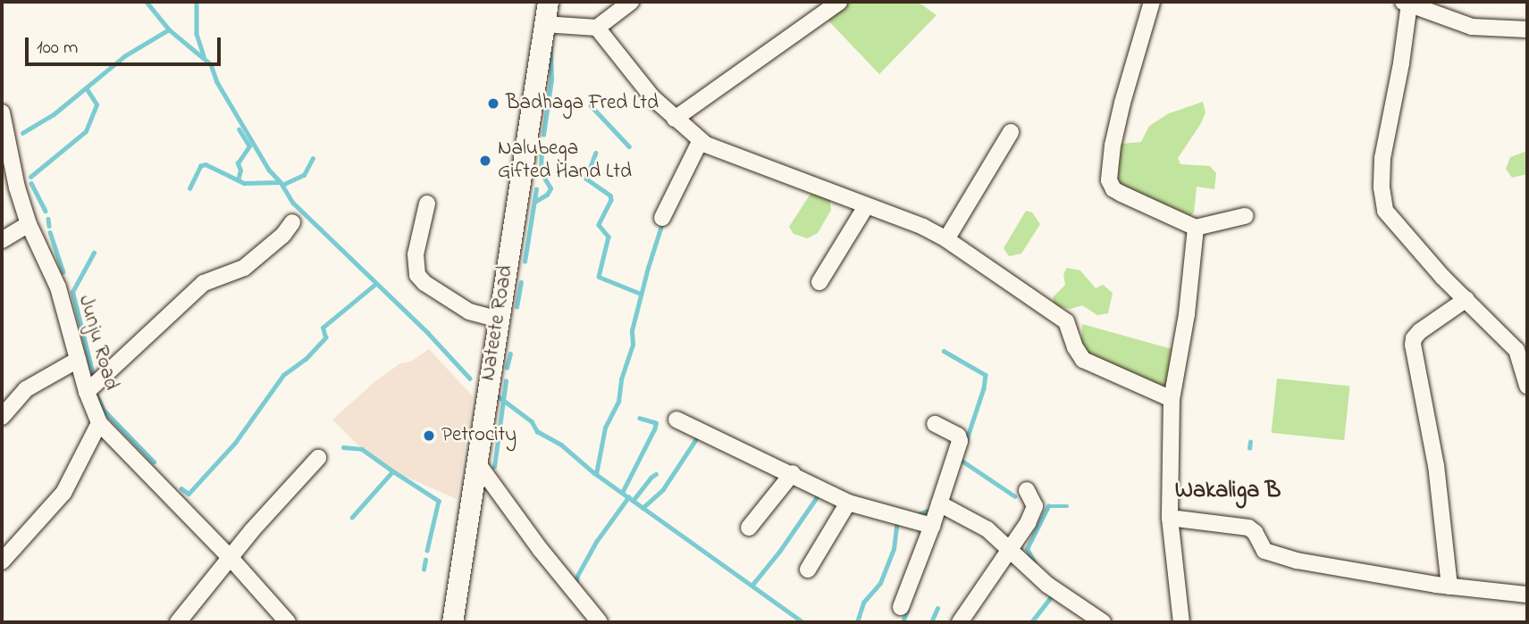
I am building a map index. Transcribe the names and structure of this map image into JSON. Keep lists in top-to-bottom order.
{
  "streets": {
    "main road": ["Nateete Road"],
    "street": ["Junju Road"]
  },
  "districts": ["Wakaliga B"],
  "places": ["Badhaga Fred Ltd", "Nalubega Gifted Hand Ltd", "Petrocity"],
  "scale_bar": "100 m"
}
